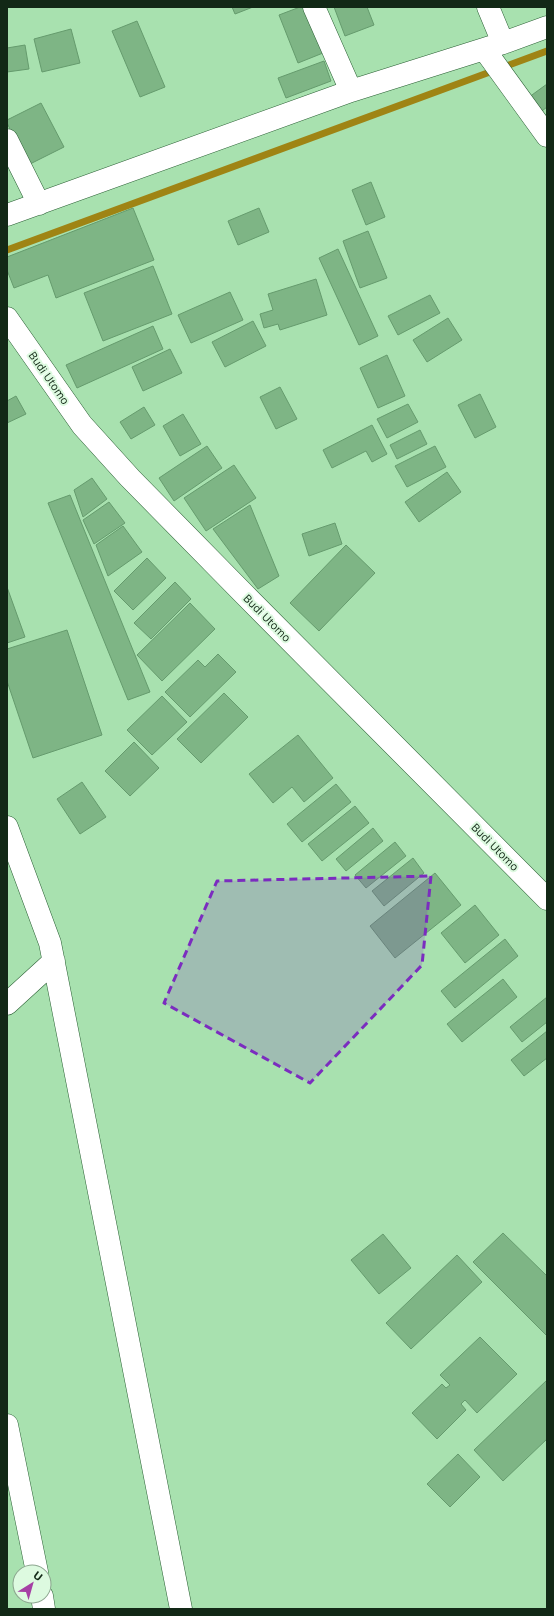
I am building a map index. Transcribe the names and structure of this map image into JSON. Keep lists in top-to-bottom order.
{
  "streets": {
    "street": ["Budi Utomo"]
  },
  "north": "top right"
}
